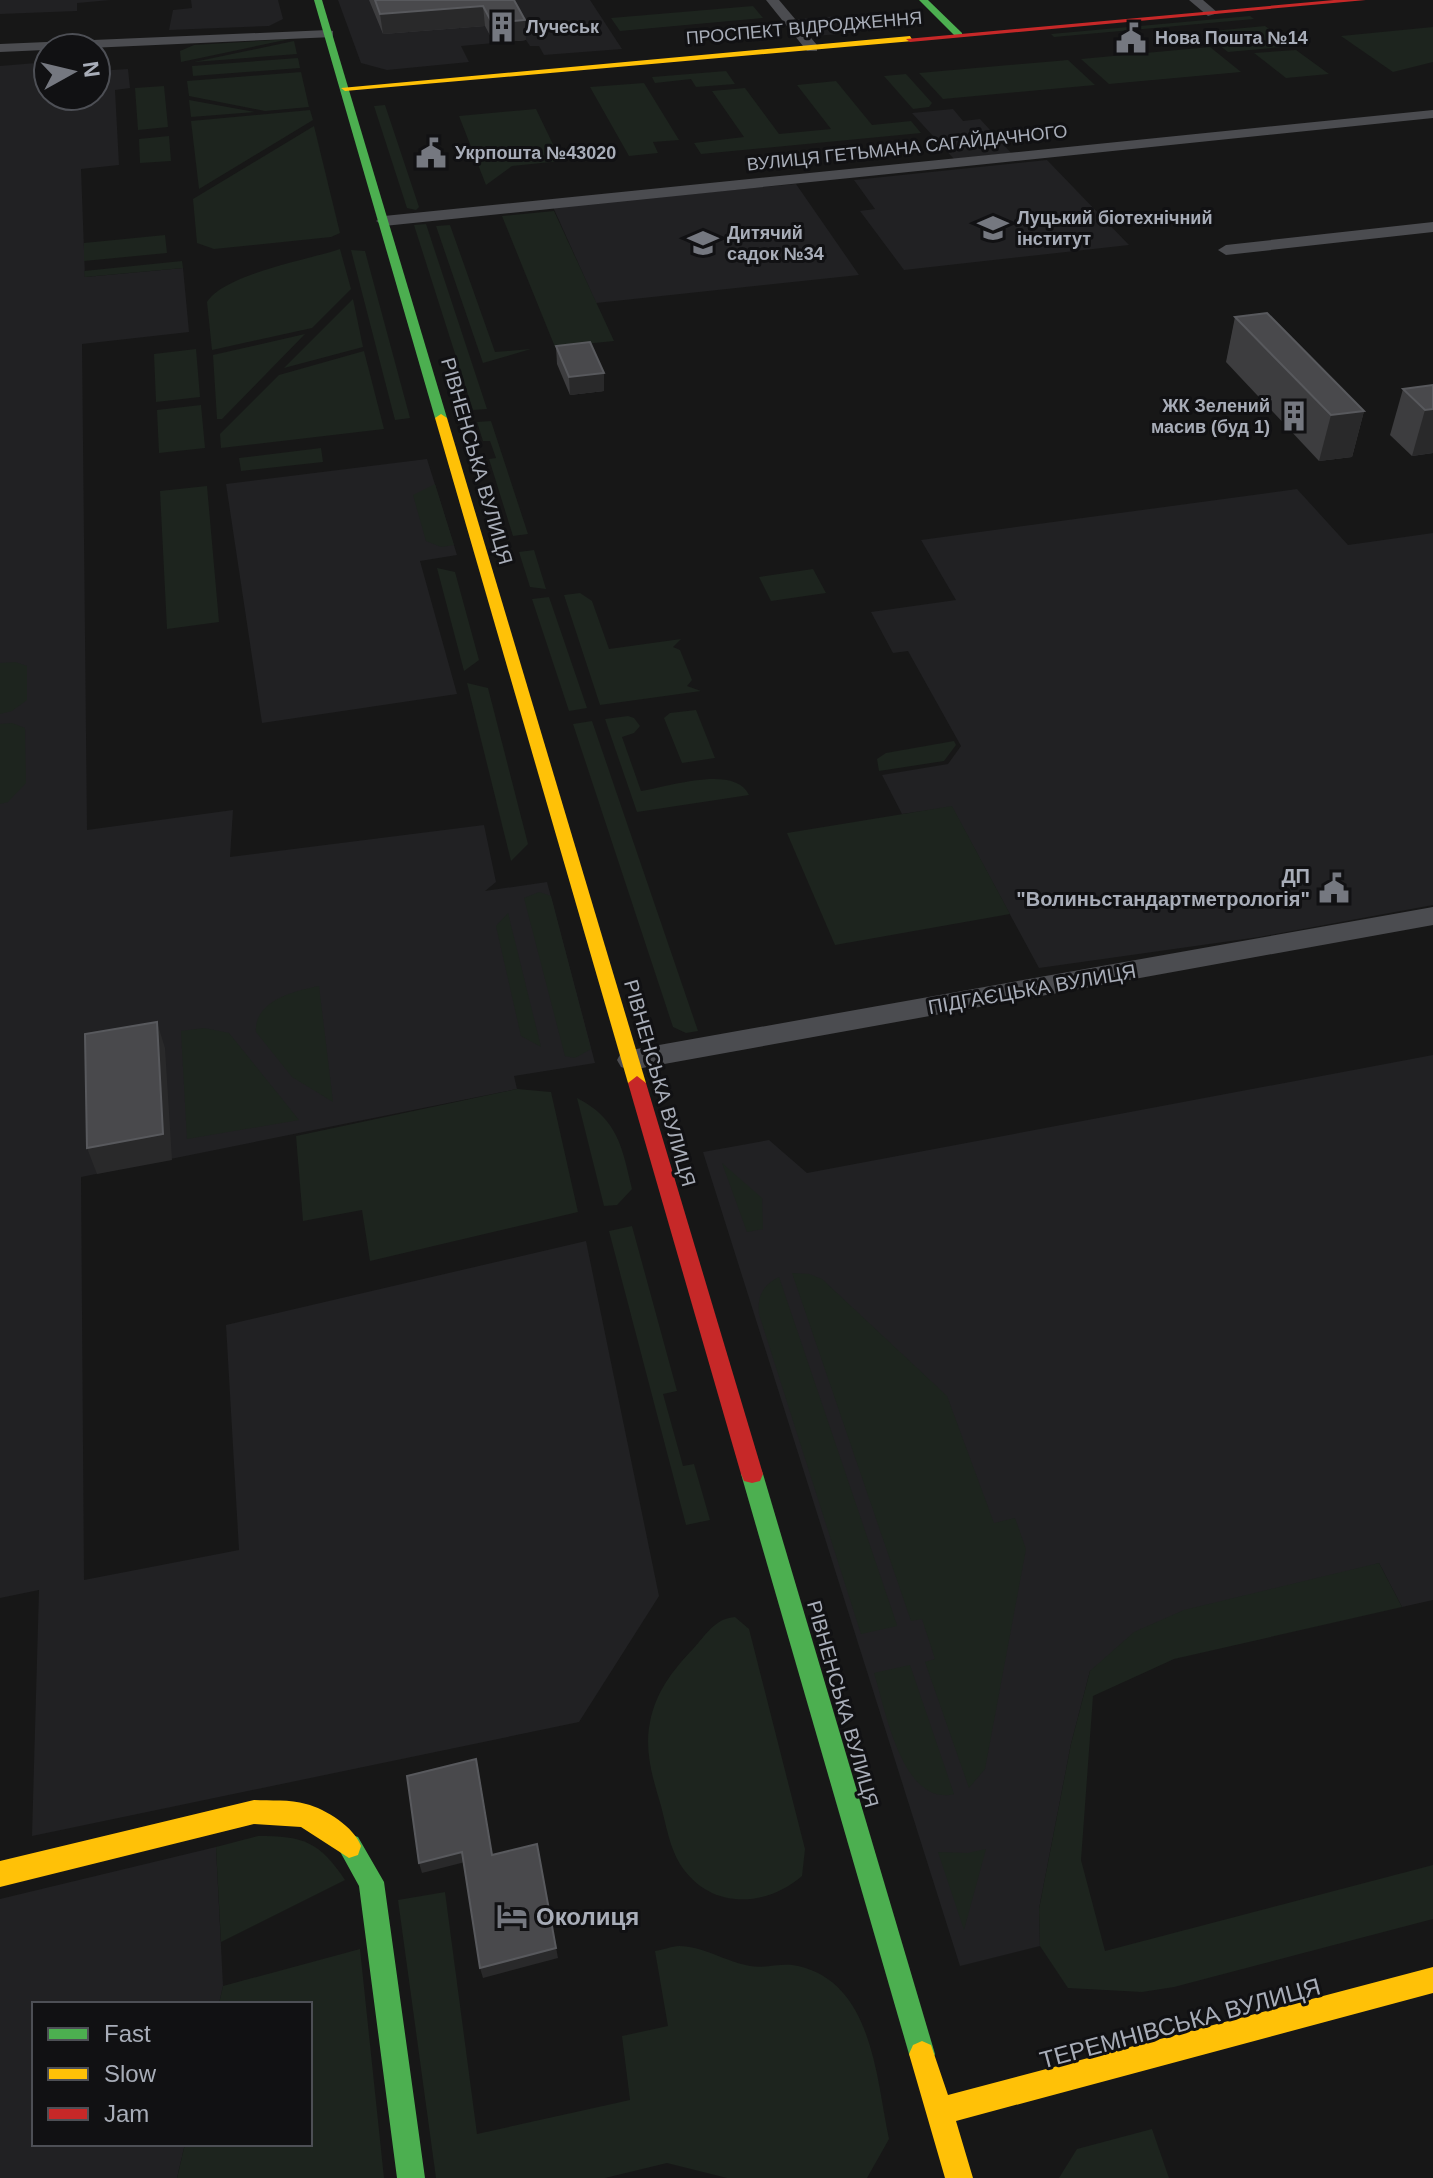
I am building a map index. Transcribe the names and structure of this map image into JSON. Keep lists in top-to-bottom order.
{
  "streets": {
    "main road": ["ПРОСПЕКТ ВІДРОДЖЕННЯ", "РІВНЕНСЬКА ВУЛИЦЯ", "ТЕРЕМНІВСЬКА ВУЛИЦЯ"],
    "street": ["ВУЛИЦЯ ГЕТЬМАНА САГАЙДАЧНОГО", "ПІДГАЄЦЬКА ВУЛИЦЯ"]
  },
  "crossings": [
    ["ПРОСПЕКТ ВІДРОДЖЕННЯ", "РІВНЕНСЬКА ВУЛИЦЯ"],
    ["ВУЛИЦЯ ГЕТЬМАНА САГАЙДАЧНОГО", "РІВНЕНСЬКА ВУЛИЦЯ"],
    ["РІВНЕНСЬКА ВУЛИЦЯ", "ПІДГАЄЦЬКА ВУЛИЦЯ"],
    ["РІВНЕНСЬКА ВУЛИЦЯ", "ТЕРЕМНІВСЬКА ВУЛИЦЯ"]
  ],
  "places": {
    "building": ["Лучеськ", "ЖК Зелений масив (буд 1)"],
    "public building": ["Нова Пошта №14", "Укрпошта №43020", "ДП \"Волиньстандартметрологія\""],
    "school or university": ["Луцький біотехнічний інститут", "Дитячий садок №34"],
    "hotel": ["Околиця"]
  },
  "legend": ["Fast", "Slow", "Jam"],
  "north": "right"
}
